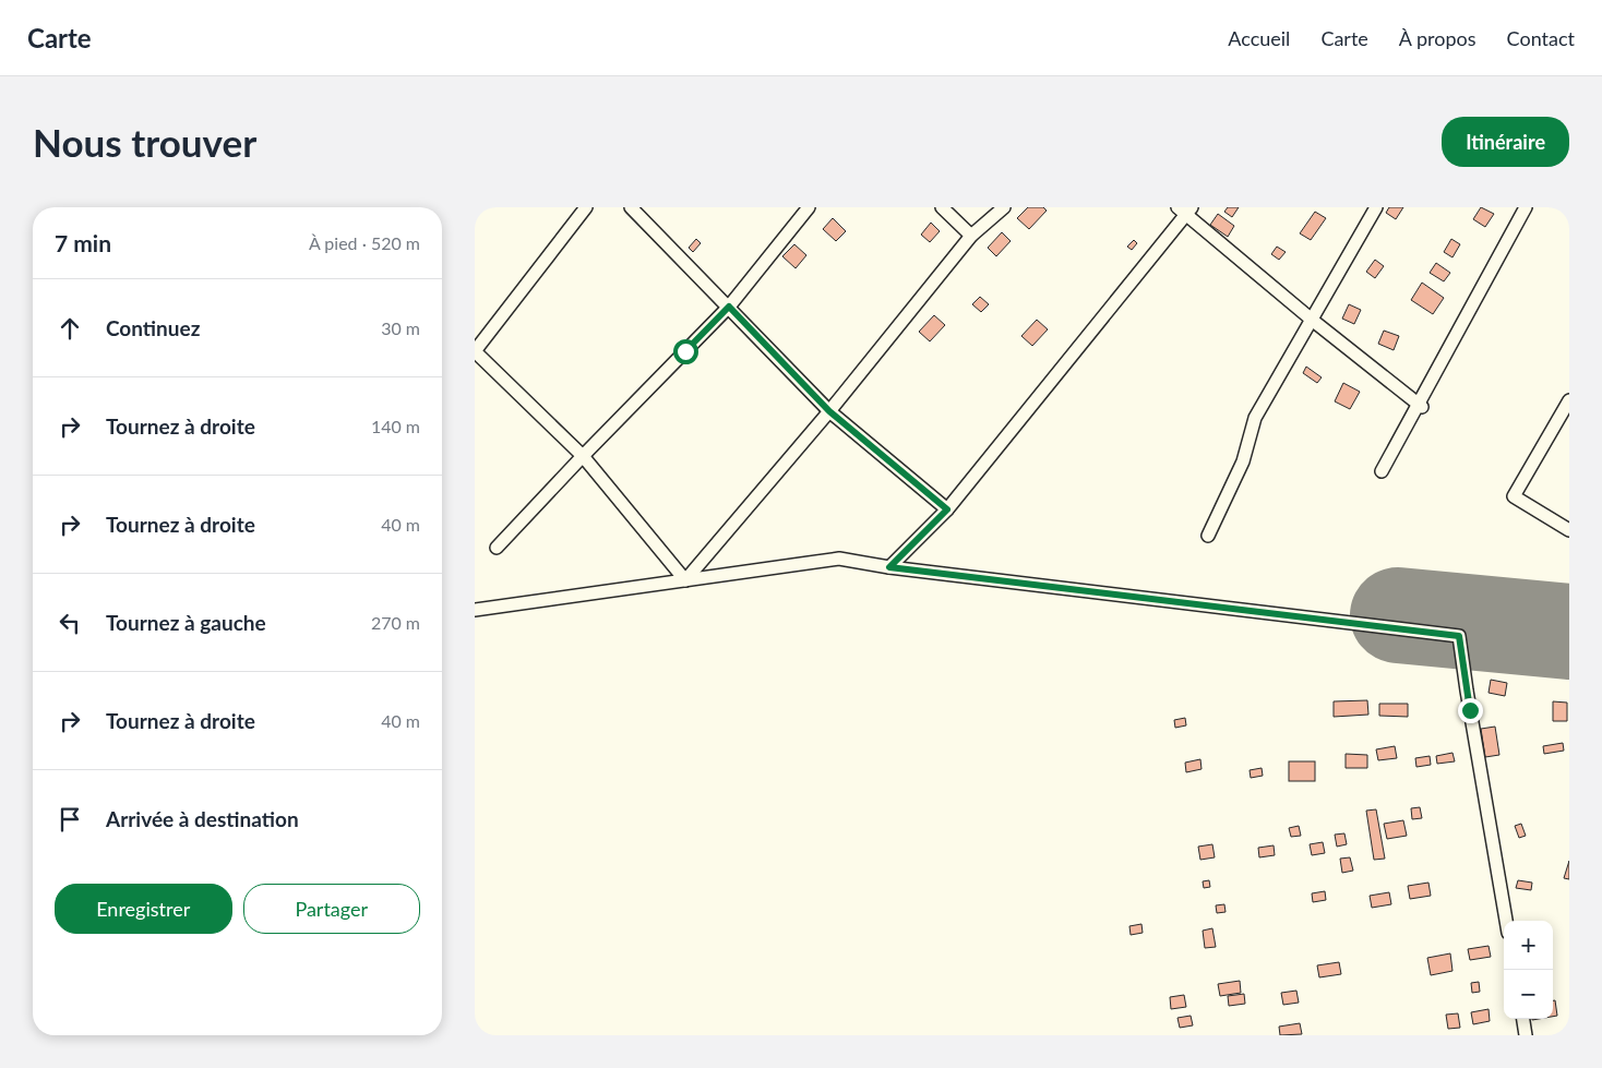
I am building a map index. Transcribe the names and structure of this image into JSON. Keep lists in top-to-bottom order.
{
  "page": {
    "header": "Carte",
    "nav": [
      "Accueil",
      "Carte",
      "À propos",
      "Contact"
    ],
    "buttons": [
      "Itinéraire",
      ["Enregistrer", "Partager"]
    ],
    "title": "Nous trouver",
    "heading": ["7 min", "À pied · 520 m"],
    "list": [
      ["Continuez", "30 m"],
      ["Tournez à droite", "140 m"],
      ["Tournez à droite", "40 m"],
      ["Tournez à gauche", "270 m"],
      ["Tournez à droite", "40 m"],
      "Arrivée à destination"
    ],
    "map_buttons": ["+", "−"]
  }
}
